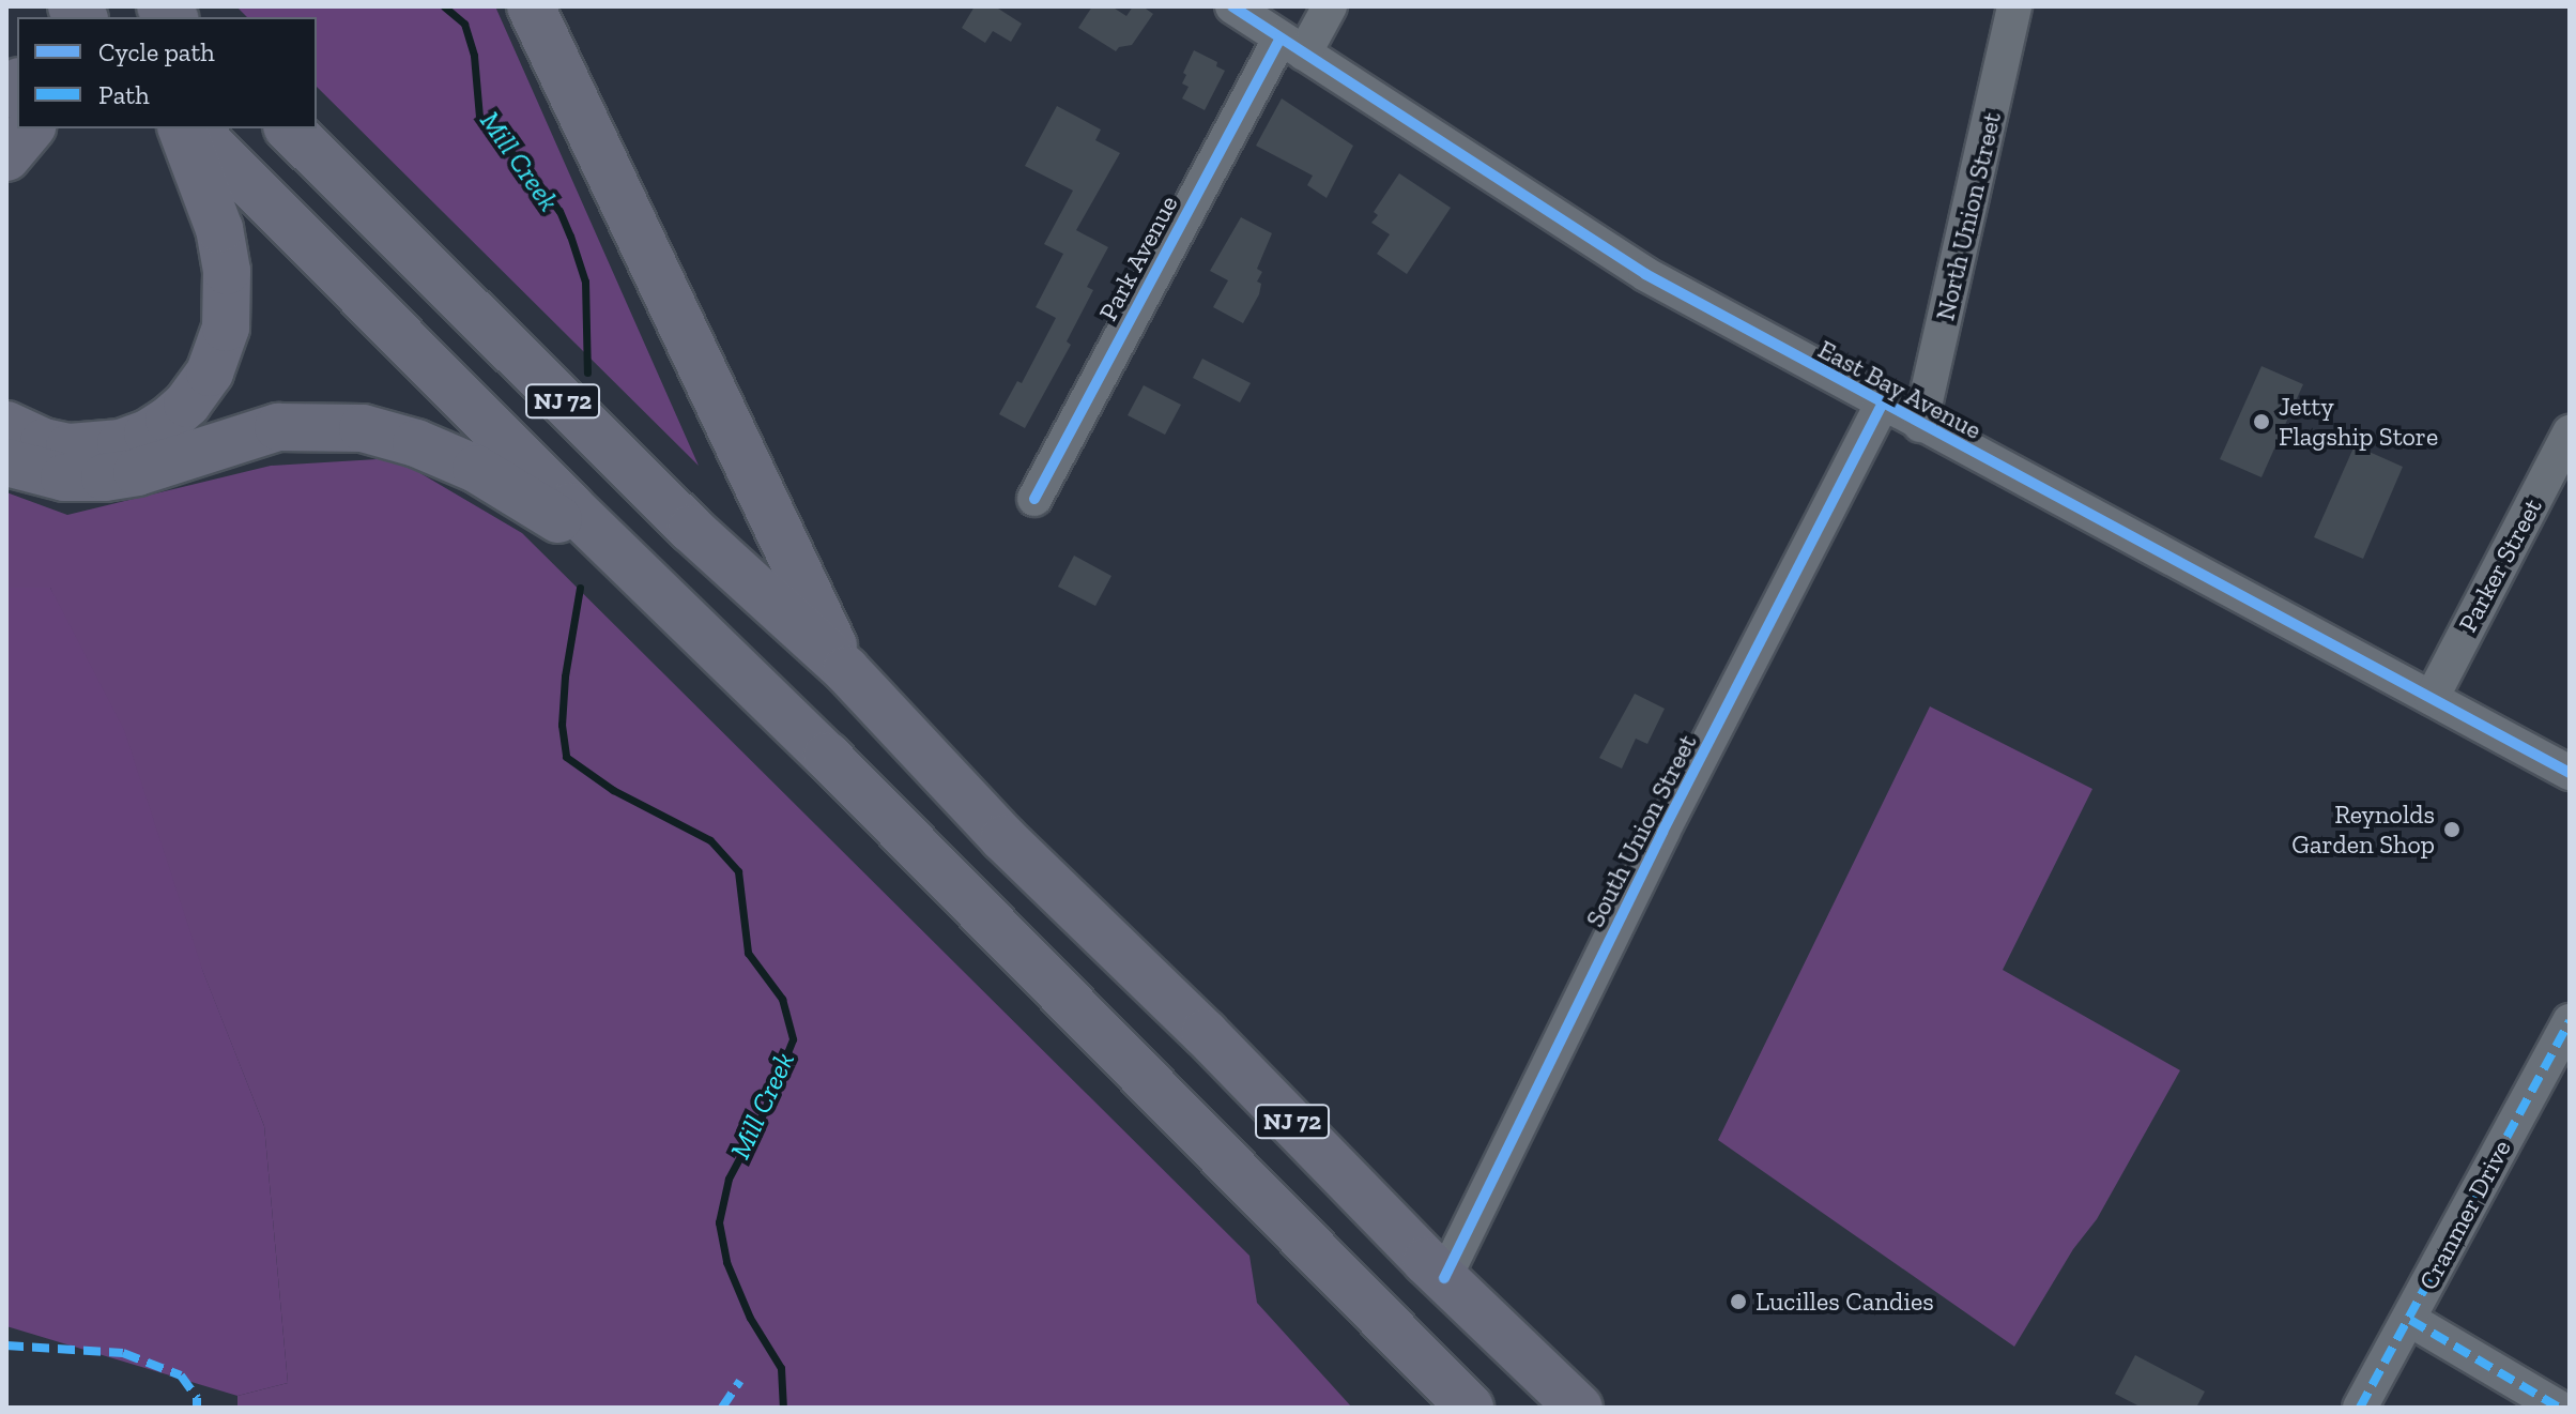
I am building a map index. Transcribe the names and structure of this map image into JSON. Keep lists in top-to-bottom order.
{
  "streets": {
    "highway": ["NJ 72"],
    "street": [
      "North Union Street",
      "Park Avenue",
      "East Bay Avenue",
      "Parker Street",
      "South Union Street",
      "Cranmer Drive"
    ]
  },
  "crossings": [
    ["North Union Street", "East Bay Avenue"],
    ["Park Avenue", "East Bay Avenue"],
    ["East Bay Avenue", "Parker Street"],
    ["East Bay Avenue", "South Union Street"],
    ["NJ 72", "South Union Street"]
  ],
  "water": ["Mill Creek"],
  "places": ["Jetty Flagship Store", "Reynolds Garden Shop", "Lucilles Candies"],
  "legend": ["Cycle path", "Path"]
}
